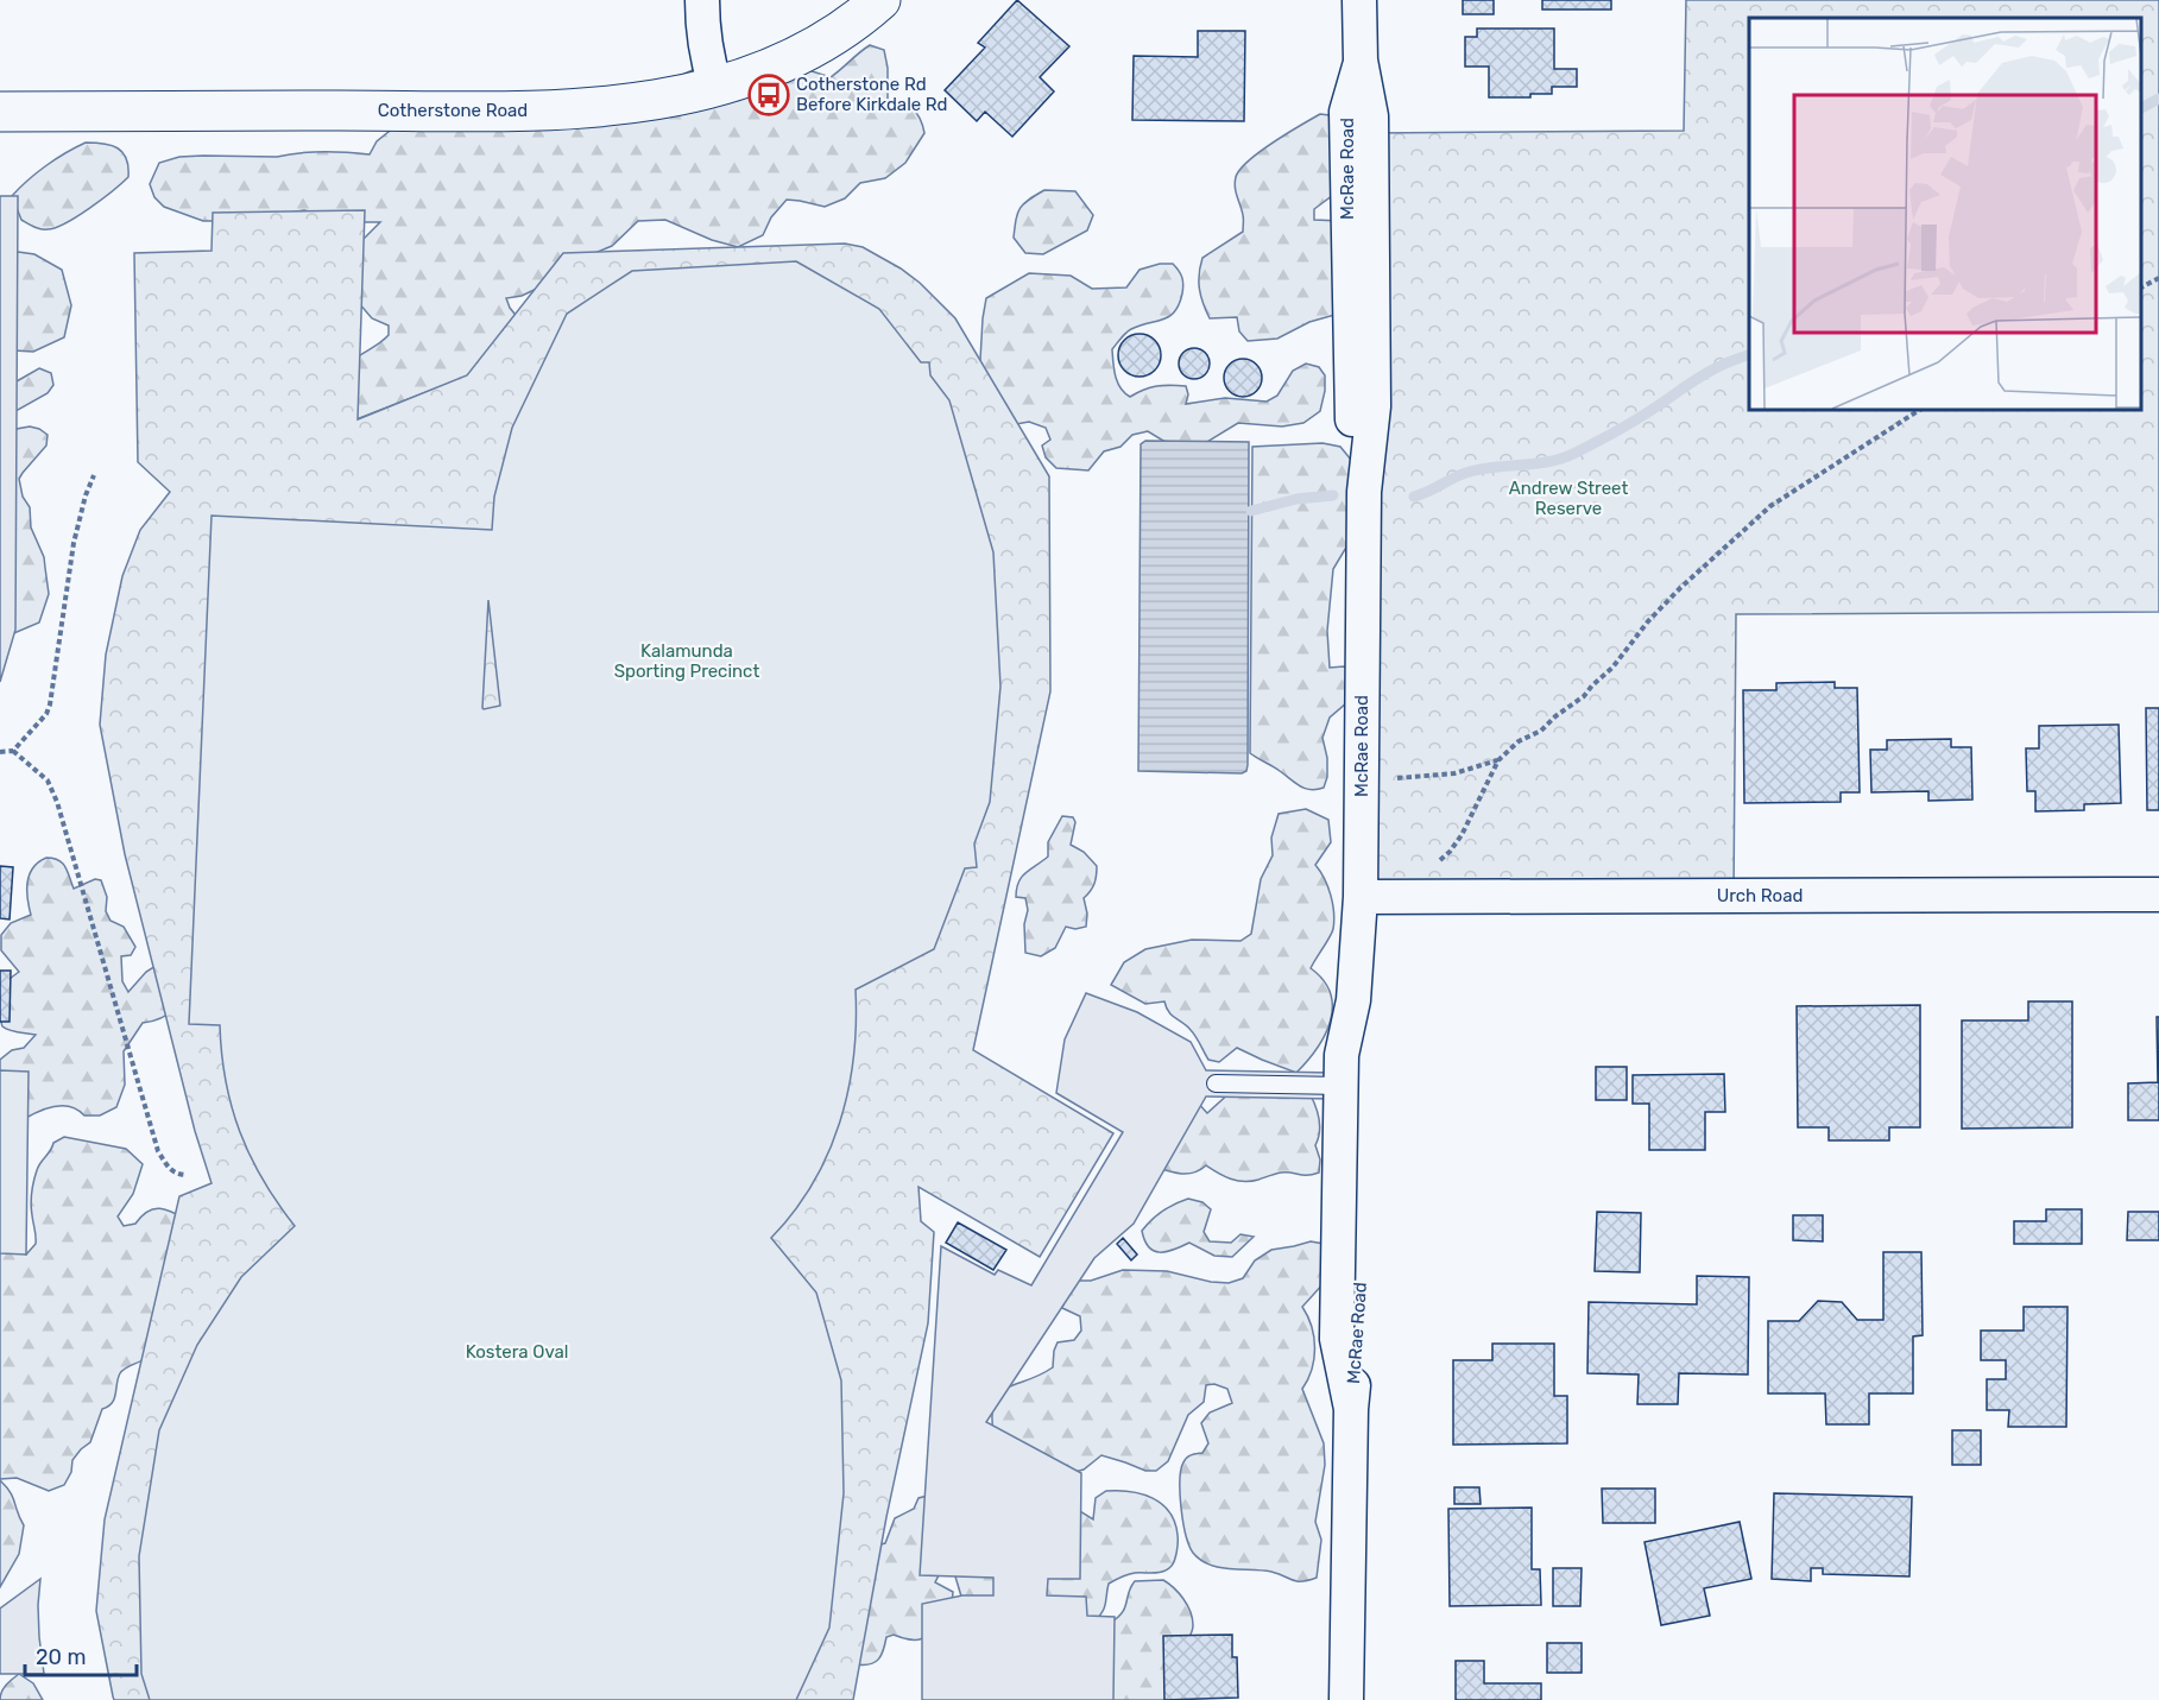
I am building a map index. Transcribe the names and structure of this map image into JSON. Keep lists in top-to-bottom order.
{
  "streets": {
    "street": ["Cotherstone Road", "McRae Road", "Urch Road"]
  },
  "crossings": [
    ["McRae Road", "Urch Road"]
  ],
  "parks": ["Andrew Street Reserve", "Kalamunda Sporting Precinct", "Kostera Oval"],
  "places": {
    "bus stop": ["Cotherstone Rd Before Kirkdale Rd"]
  },
  "scale_bar": "20 m"
}
